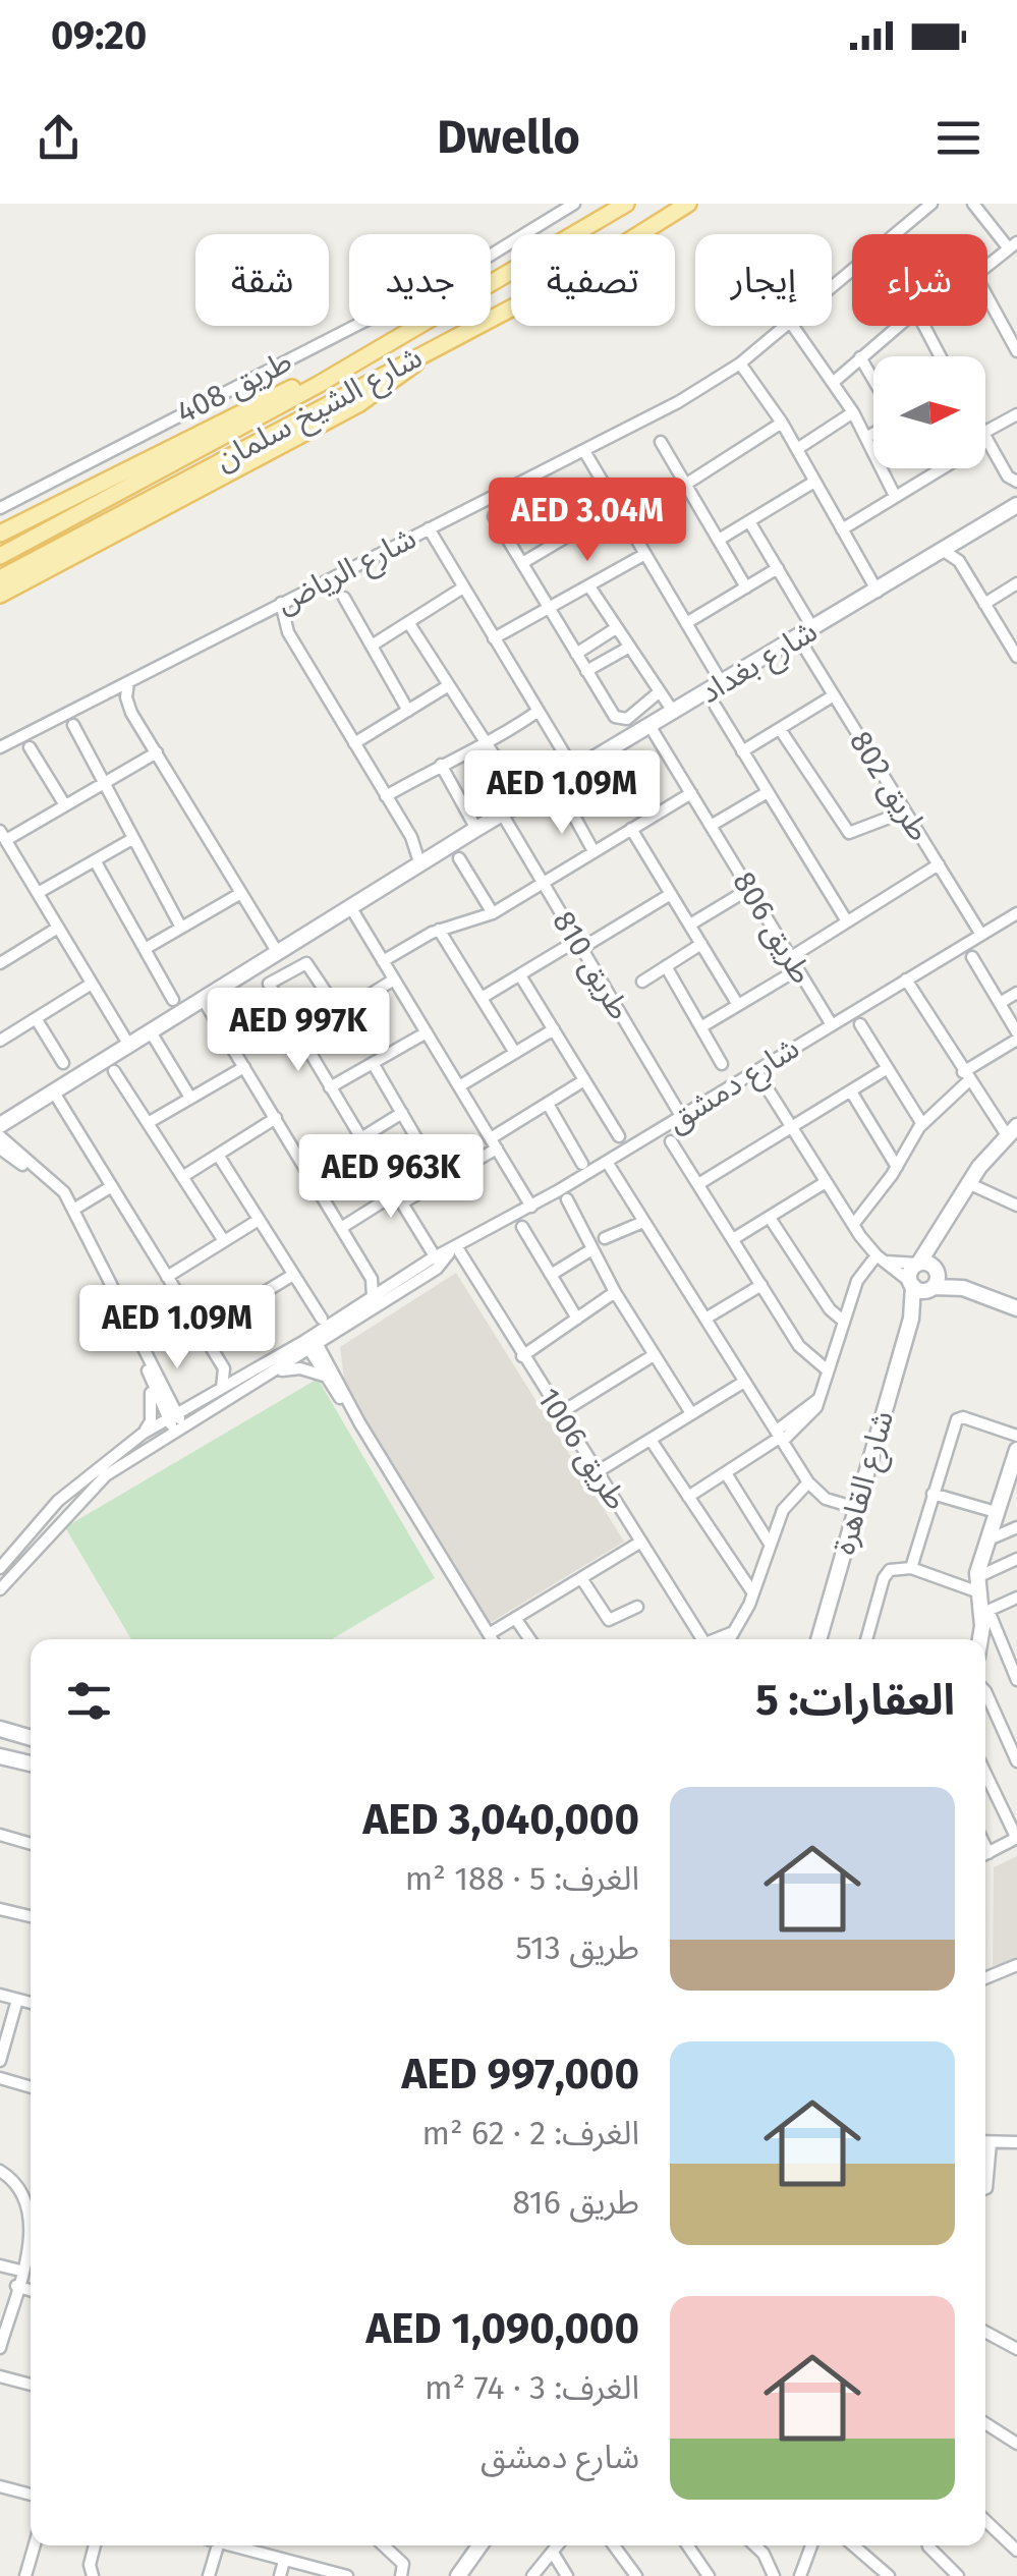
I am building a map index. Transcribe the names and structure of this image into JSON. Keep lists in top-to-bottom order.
{
  "streets": {
    "main road": ["شارع الشيخ سلمان"],
    "street": [
      "طريق 408",
      "شارع الرياض",
      "شارع بغداد",
      "طريق 802",
      "طريق 806",
      "طريق 810",
      "شارع دمشق",
      "طريق 1006",
      "شارع القاهرة"
    ]
  },
  "crossings": [
    ["شارع بغداد", "طريق 802"],
    ["شارع بغداد", "طريق 806"],
    ["شارع بغداد", "طريق 810"],
    ["طريق 802", "شارع دمشق"],
    ["طريق 806", "شارع دمشق"],
    ["طريق 810", "شارع دمشق"],
    ["شارع دمشق", "طريق 1006"]
  ],
  "north": "right",
  "page": {
    "status": "09:20",
    "header": "Dwello",
    "chip": [
      "شراء",
      "إيجار",
      "تصفية",
      "جديد",
      "شقة"
    ],
    "price": [
      "AED 3.04M",
      "AED 1.09M",
      "AED 997K",
      "AED 963K",
      "AED 1.09M"
    ],
    "heading": "العقارات: 5",
    "list": [
      {
        "name": "AED 3,040,000",
        "note": "الغرف: 5 · 188 m² · طريق 513"
      },
      {
        "name": "AED 997,000",
        "note": "الغرف: 2 · 62 m² · طريق 816"
      },
      {
        "name": "AED 1,090,000",
        "note": "الغرف: 3 · 74 m² · شارع دمشق"
      }
    ]
  }
}
